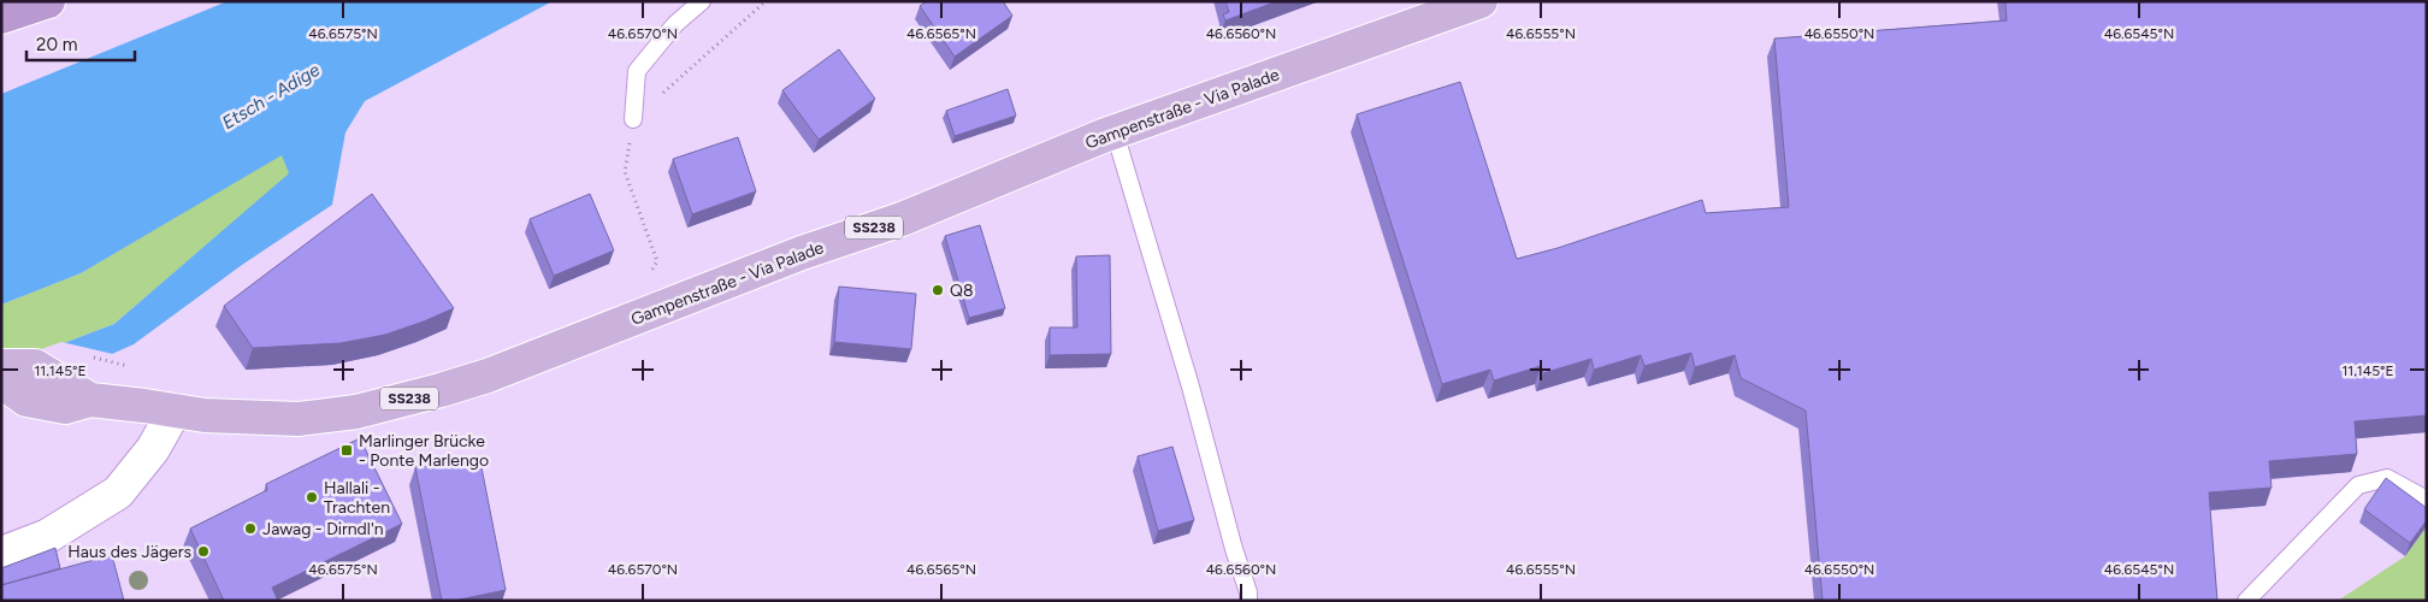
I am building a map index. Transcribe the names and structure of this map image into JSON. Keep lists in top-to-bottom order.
{
  "streets": {
    "main road": ["Gampenstraße - Via Palade", "SS238"]
  },
  "water": ["Etsch - Adige"],
  "places": {
    "other": [
      "Q8",
      "Hallali - Trachten",
      "Jawag - Dirndl'n",
      "Haus des Jägers"
    ],
    "transit": ["Marlinger Brücke - Ponte Marlengo"]
  },
  "scale_bar": "20 m",
  "coordinates": [
    "46.6575°N",
    "46.6570°N",
    "46.6565°N",
    "46.6560°N",
    "46.6555°N",
    "46.6550°N",
    "46.6545°N",
    "11.145°E"
  ]
}
